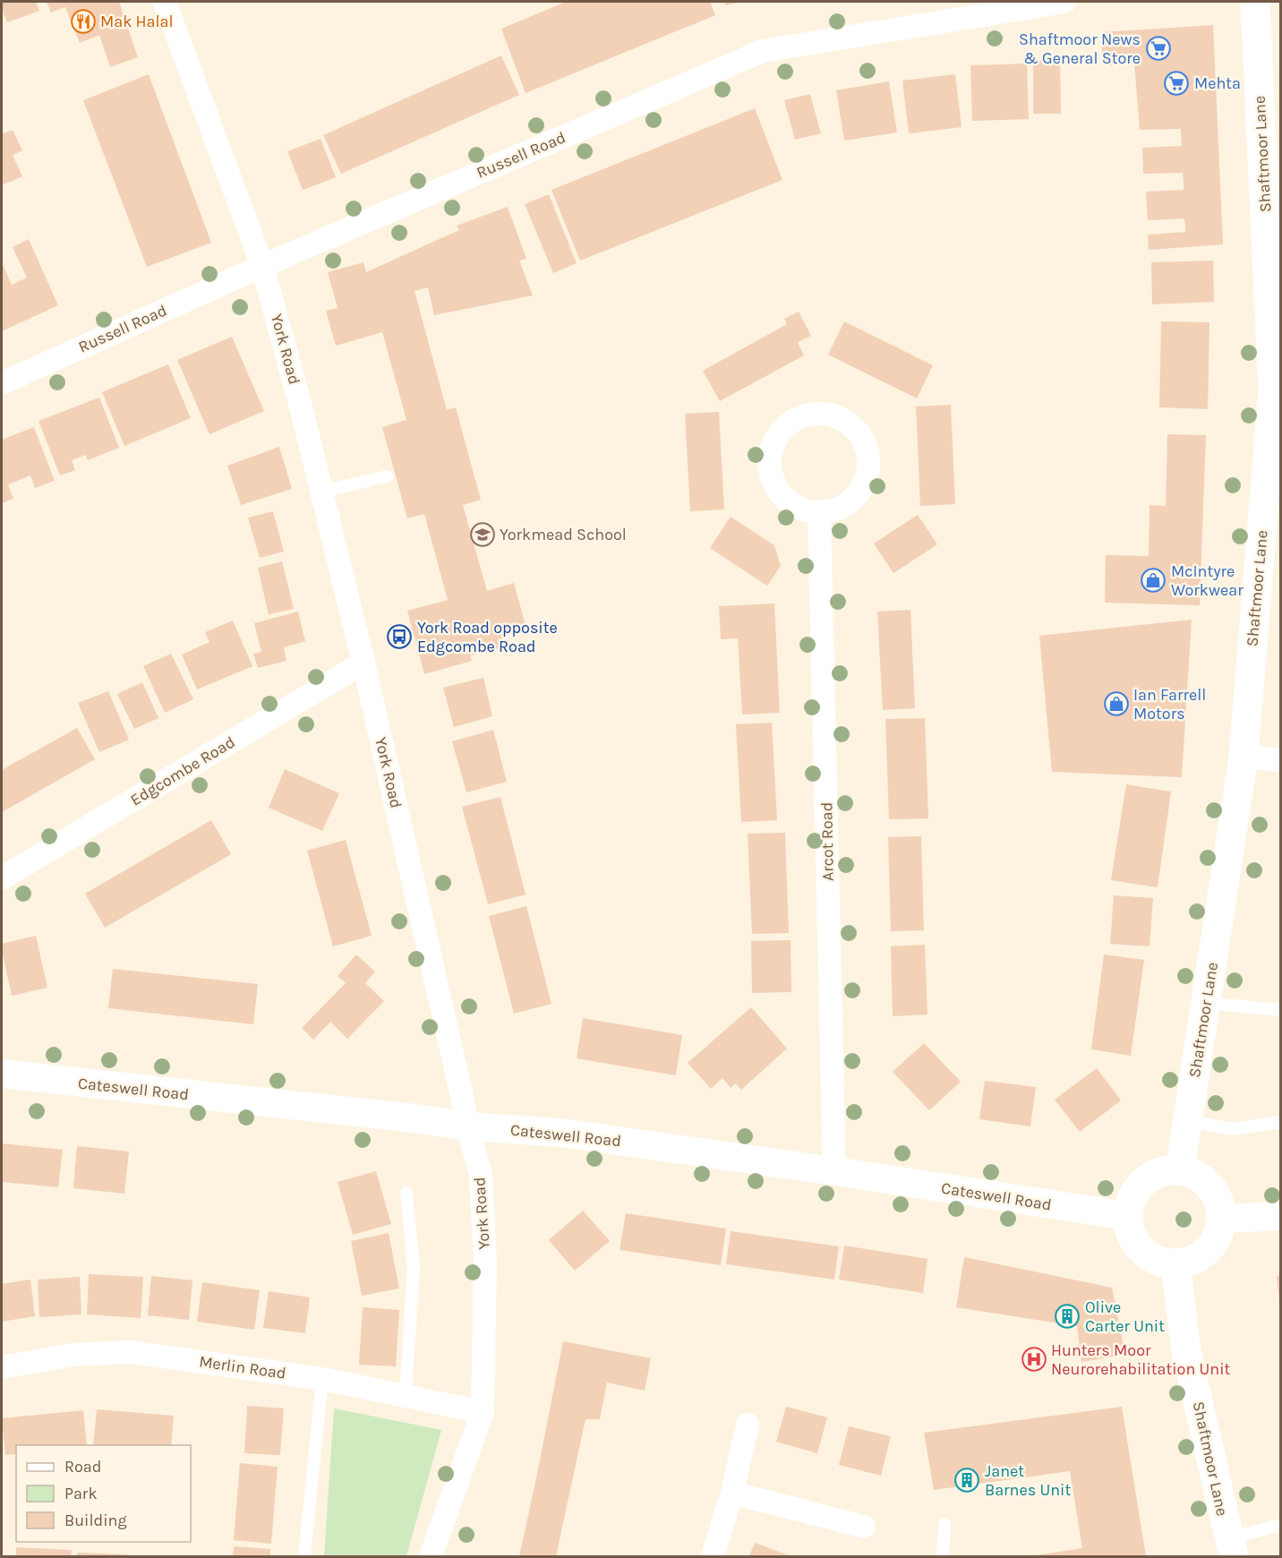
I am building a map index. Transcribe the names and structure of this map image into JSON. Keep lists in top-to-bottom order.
{
  "streets": {
    "main road": ["Shaftmoor Lane"],
    "street": [
      "Russell Road",
      "York Road",
      "Edgcombe Road",
      "Arcot Road",
      "Cateswell Road",
      "Merlin Road"
    ]
  },
  "crossings": [
    ["Shaftmoor Lane", "Cateswell Road"],
    ["Russell Road", "York Road"],
    ["York Road", "Edgcombe Road"],
    ["York Road", "Cateswell Road"],
    ["York Road", "Merlin Road"],
    ["Arcot Road", "Cateswell Road"]
  ],
  "places": {
    "restaurant": ["Mak Halal"],
    "supermarket": ["Shaftmoor News & General Store", "Mehta"],
    "school or university": ["Yorkmead School"],
    "shop": ["McIntyre Workwear", "Ian Farrell Motors"],
    "bus stop": ["York Road opposite Edgcombe Road"],
    "building": ["Olive Carter Unit", "Janet Barnes Unit"],
    "hospital": ["Hunters Moor Neurorehabilitation Unit"]
  },
  "legend": ["Road", "Park", "Building"]
}
